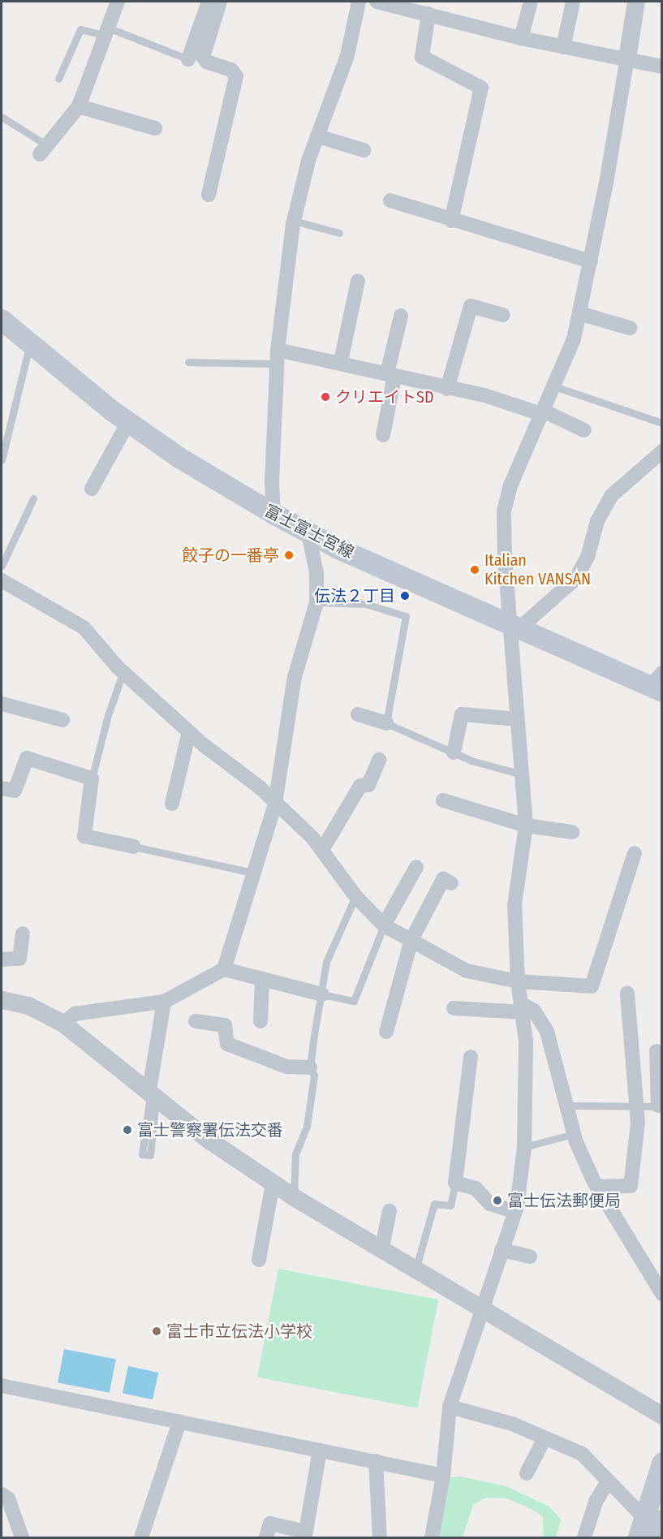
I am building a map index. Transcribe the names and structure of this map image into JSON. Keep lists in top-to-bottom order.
{
  "streets": {
    "main road": ["富士富士宮線"]
  },
  "places": [
    "クリエイトSD",
    "餃子の一番亭",
    "Italian Kitchen VANSAN",
    "伝法２丁目",
    "富士警察署伝法交番",
    "富士伝法郵便局",
    "富士市立伝法小学校"
  ]
}
